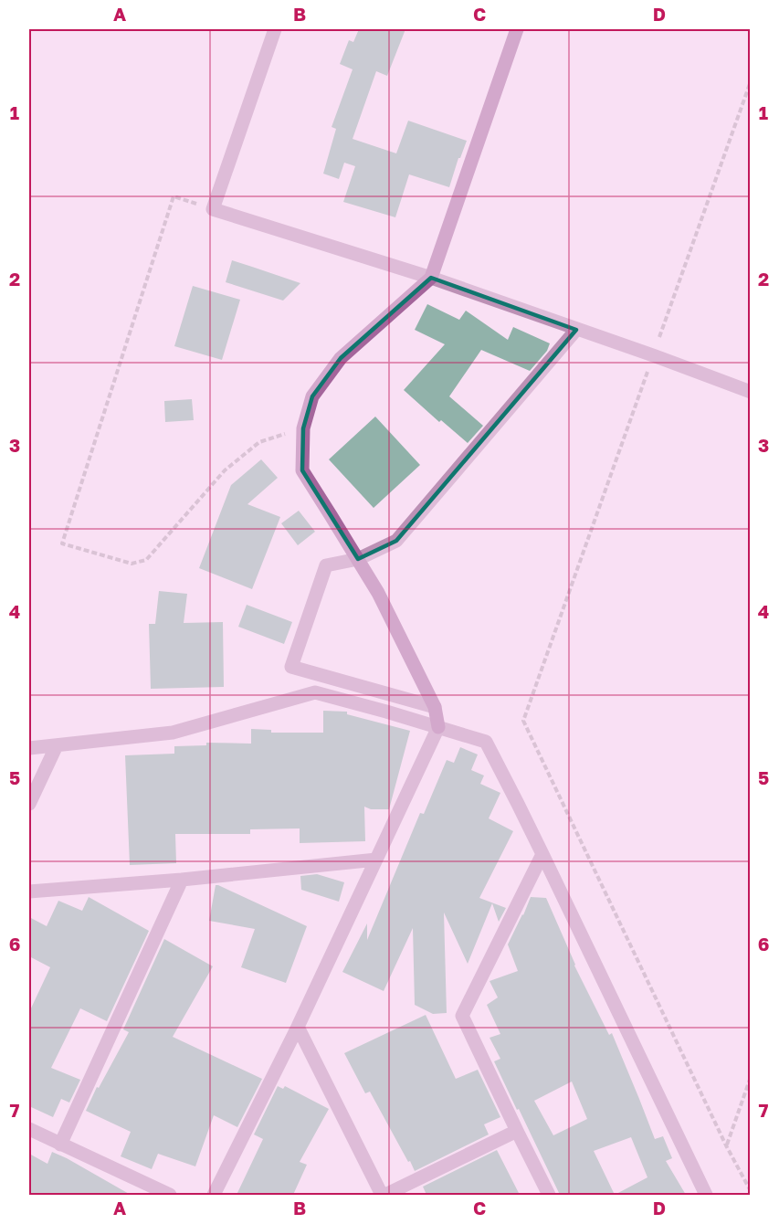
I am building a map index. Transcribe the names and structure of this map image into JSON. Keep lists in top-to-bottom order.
{
  "grid": {
    "columns": [
      "A",
      "B",
      "C",
      "D"
    ],
    "rows": [
      "1",
      "2",
      "3",
      "4",
      "5",
      "6",
      "7"
    ]
  }
}
